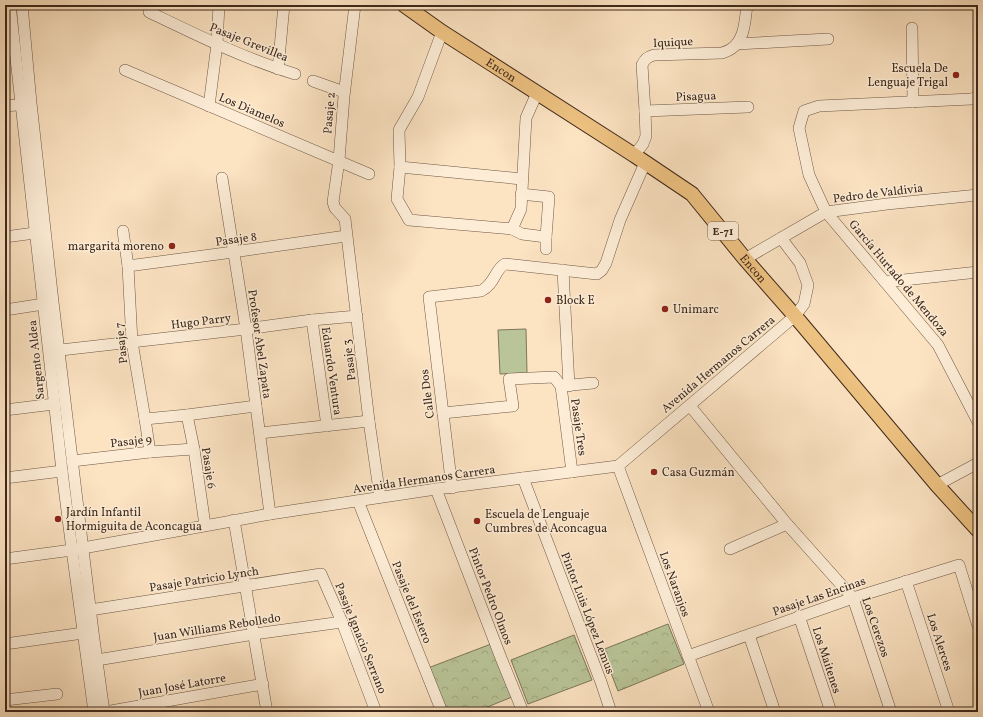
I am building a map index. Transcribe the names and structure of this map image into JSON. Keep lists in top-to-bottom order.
{
  "streets": {
    "main road": ["Encon", "E-71"],
    "street": [
      "Pasaje Grevillea",
      "Iquique",
      "Pisagua",
      "Los Diamelos",
      "Pasaje 2",
      "Pedro de Valdivia",
      "Pasaje 8",
      "García Hurtado de Mendoza",
      "Hugo Parry",
      "Pasaje 7",
      "Profesor Abel Zapata",
      "Sargento Aldea",
      "Pasaje 3",
      "Avenida Hermanos Carrera",
      "Eduardo Ventura",
      "Calle Dos",
      "Pasaje Tres",
      "Pasaje 9",
      "Pasaje 6",
      "Pasaje Patricio Lynch",
      "Los Naranjos",
      "Pintor Pedro Olmos",
      "Pasaje Las Encinas",
      "Pasaje del Estero",
      "Pintor Luis López Lemus",
      "Juan Williams Rebolledo",
      "Los Cerezos",
      "Pasaje Ignacio Serrano",
      "Los Alerces",
      "Los Maitenes",
      "Juan José Latorre"
    ]
  },
  "crossings": [
    ["Iquique", "Encon"],
    ["Iquique", "Pisagua"],
    ["Encon", "Pedro de Valdivia"],
    ["Encon", "Avenida Hermanos Carrera"],
    ["Los Diamelos", "Pasaje 2"],
    ["Pasaje 2", "Pasaje 3"],
    ["Pedro de Valdivia", "García Hurtado de Mendoza"],
    ["Pedro de Valdivia", "Avenida Hermanos Carrera"],
    ["Pasaje 8", "Pasaje 7"],
    ["Pasaje 8", "Profesor Abel Zapata"],
    ["Pasaje 8", "Pasaje 3"],
    ["Hugo Parry", "Pasaje 7"],
    ["Hugo Parry", "Profesor Abel Zapata"],
    ["Hugo Parry", "Sargento Aldea"],
    ["Hugo Parry", "Pasaje 3"],
    ["Hugo Parry", "Eduardo Ventura"],
    ["Pasaje 7", "Pasaje 9"],
    ["Profesor Abel Zapata", "Avenida Hermanos Carrera"],
    ["Profesor Abel Zapata", "Pasaje 9"],
    ["Sargento Aldea", "Avenida Hermanos Carrera"],
    ["Sargento Aldea", "Pasaje 9"],
    ["Sargento Aldea", "Pasaje Patricio Lynch"],
    ["Sargento Aldea", "Juan Williams Rebolledo"],
    ["Sargento Aldea", "Juan José Latorre"],
    ["Pasaje 3", "Avenida Hermanos Carrera"],
    ["Avenida Hermanos Carrera", "Calle Dos"],
    ["Avenida Hermanos Carrera", "Pasaje Tres"],
    ["Avenida Hermanos Carrera", "Pasaje 6"],
    ["Avenida Hermanos Carrera", "Los Naranjos"],
    ["Avenida Hermanos Carrera", "Pintor Pedro Olmos"],
    ["Avenida Hermanos Carrera", "Pasaje del Estero"],
    ["Avenida Hermanos Carrera", "Pintor Luis López Lemus"],
    ["Avenida Hermanos Carrera", "Los Cerezos"],
    ["Calle Dos", "Pasaje Tres"],
    ["Pasaje 9", "Pasaje 6"],
    ["Pasaje Patricio Lynch", "Pasaje Ignacio Serrano"],
    ["Los Naranjos", "Pasaje Las Encinas"],
    ["Pasaje Las Encinas", "Los Cerezos"],
    ["Pasaje Las Encinas", "Los Alerces"],
    ["Pasaje Las Encinas", "Los Maitenes"],
    ["Juan Williams Rebolledo", "Pasaje Ignacio Serrano"]
  ],
  "places": [
    "Escuela De Lenguaje Trigal",
    "margarita moreno",
    "Block E",
    "Unimarc",
    "Casa Guzmán",
    "Jardín Infantil Hormiguita de Aconcagua",
    "Escuela de Lenguaje Cumbres de Aconcagua"
  ]
}
